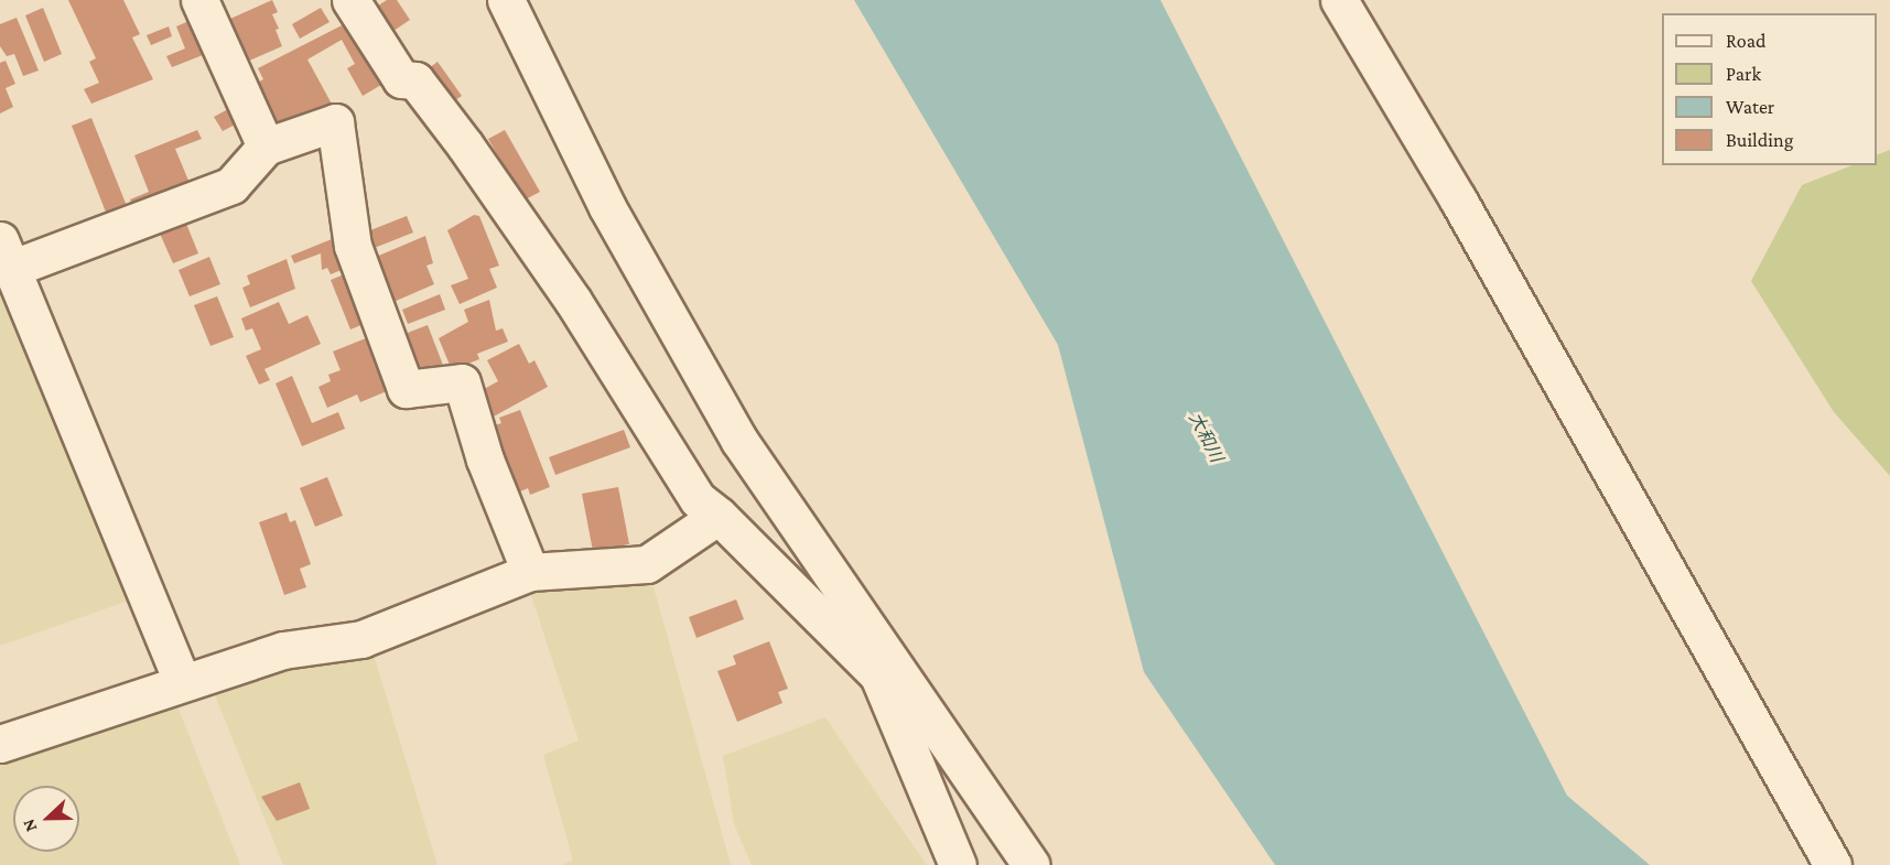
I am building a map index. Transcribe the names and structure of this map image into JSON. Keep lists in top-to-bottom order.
{
  "water": ["大和川"],
  "legend": [
    "Road",
    "Park",
    "Water",
    "Building"
  ],
  "north": "left"
}
